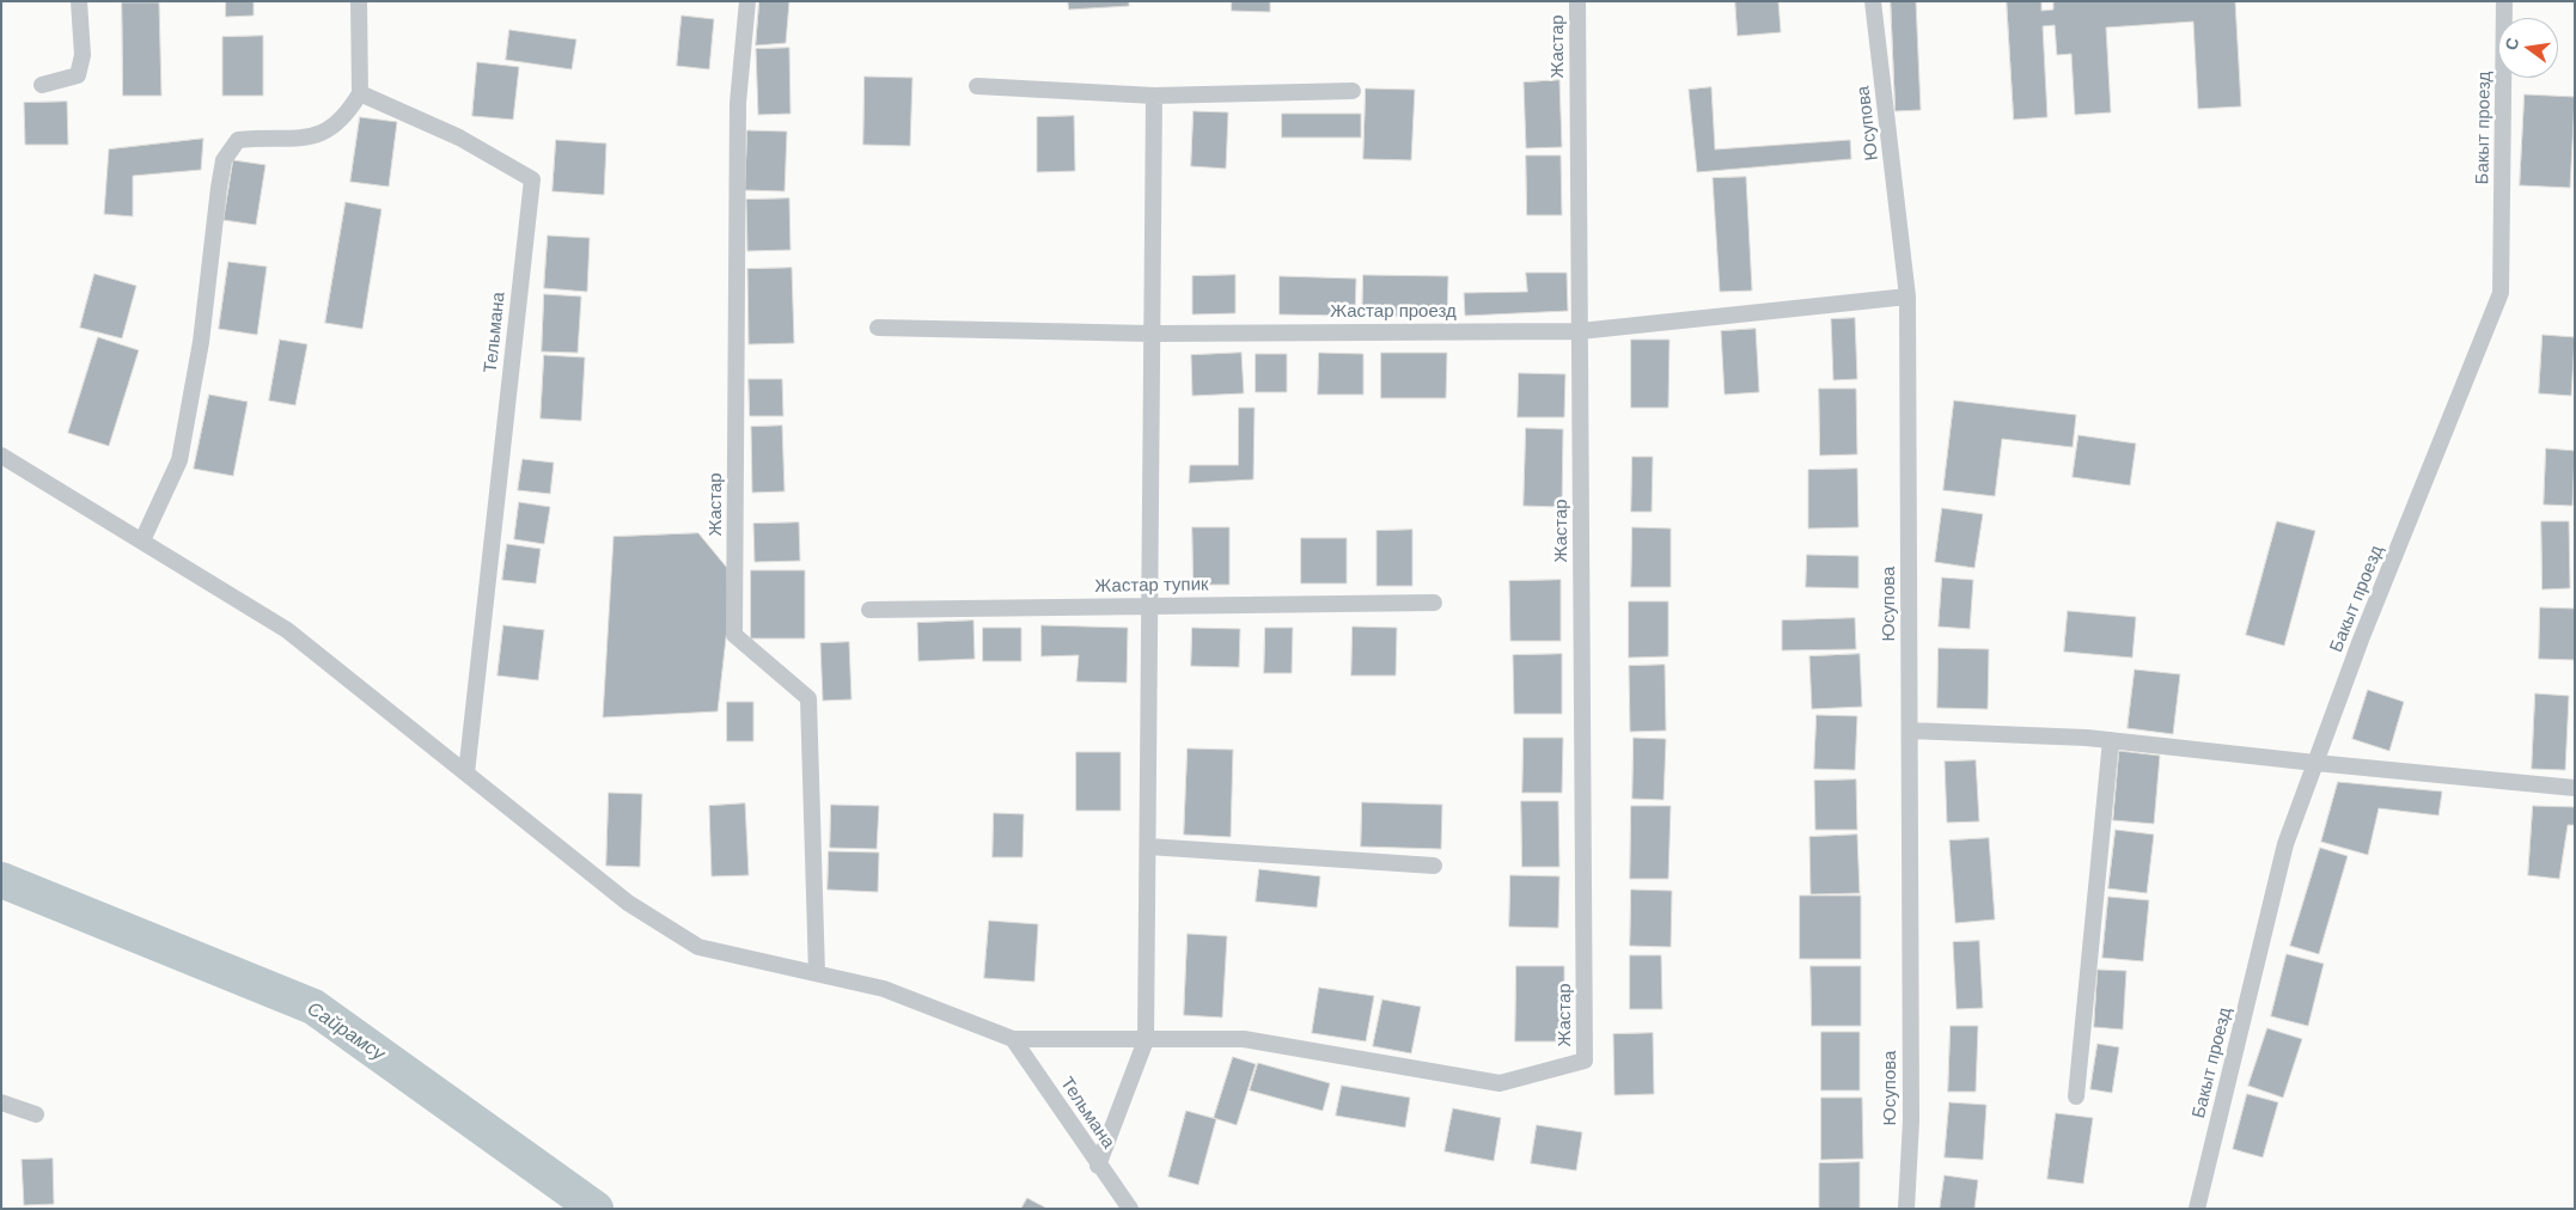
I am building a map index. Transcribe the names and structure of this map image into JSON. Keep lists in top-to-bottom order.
{
  "streets": {
    "street": [
      "Жастар",
      "Юсупова",
      "Бакыт проезд",
      "Жастар проезд",
      "Тельмана",
      "Жастар тупик"
    ]
  },
  "crossings": [
    ["Жастар", "Жастар проезд"],
    ["Юсупова", "Жастар проезд"]
  ],
  "water": ["Сайрамсу"],
  "north": "left"
}
